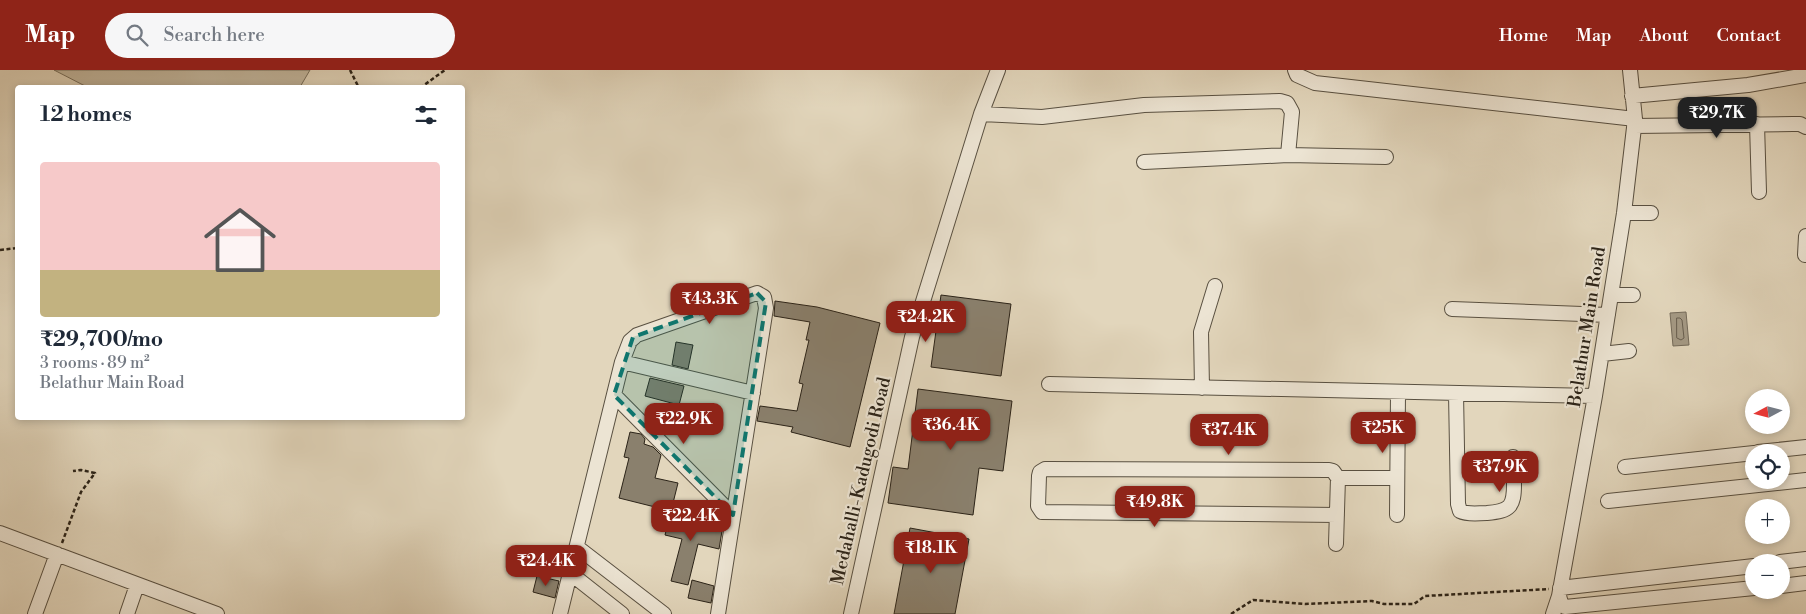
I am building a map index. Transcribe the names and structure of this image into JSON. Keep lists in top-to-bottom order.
{
  "streets": {
    "street": ["Belathur Main Road", "Medahalli-Kadugodi Road"]
  },
  "north": "left",
  "page": {
    "header": "Map",
    "search": "Search here",
    "nav": [
      "Home",
      "Map",
      "About",
      "Contact"
    ],
    "heading": "12 homes",
    "price": [
      "₹29.7K",
      "₹43.3K",
      "₹24.2K",
      "₹22.9K",
      "₹36.4K",
      "₹25K",
      "₹37.4K",
      "₹37.9K",
      "₹49.8K",
      "₹22.4K",
      "₹18.1K",
      "₹24.4K"
    ],
    "list": [
      {
        "name": "₹29,700/mo",
        "note": "3 rooms · 89 m² · Belathur Main Road"
      }
    ],
    "map_buttons": ["+", "−"]
  }
}
